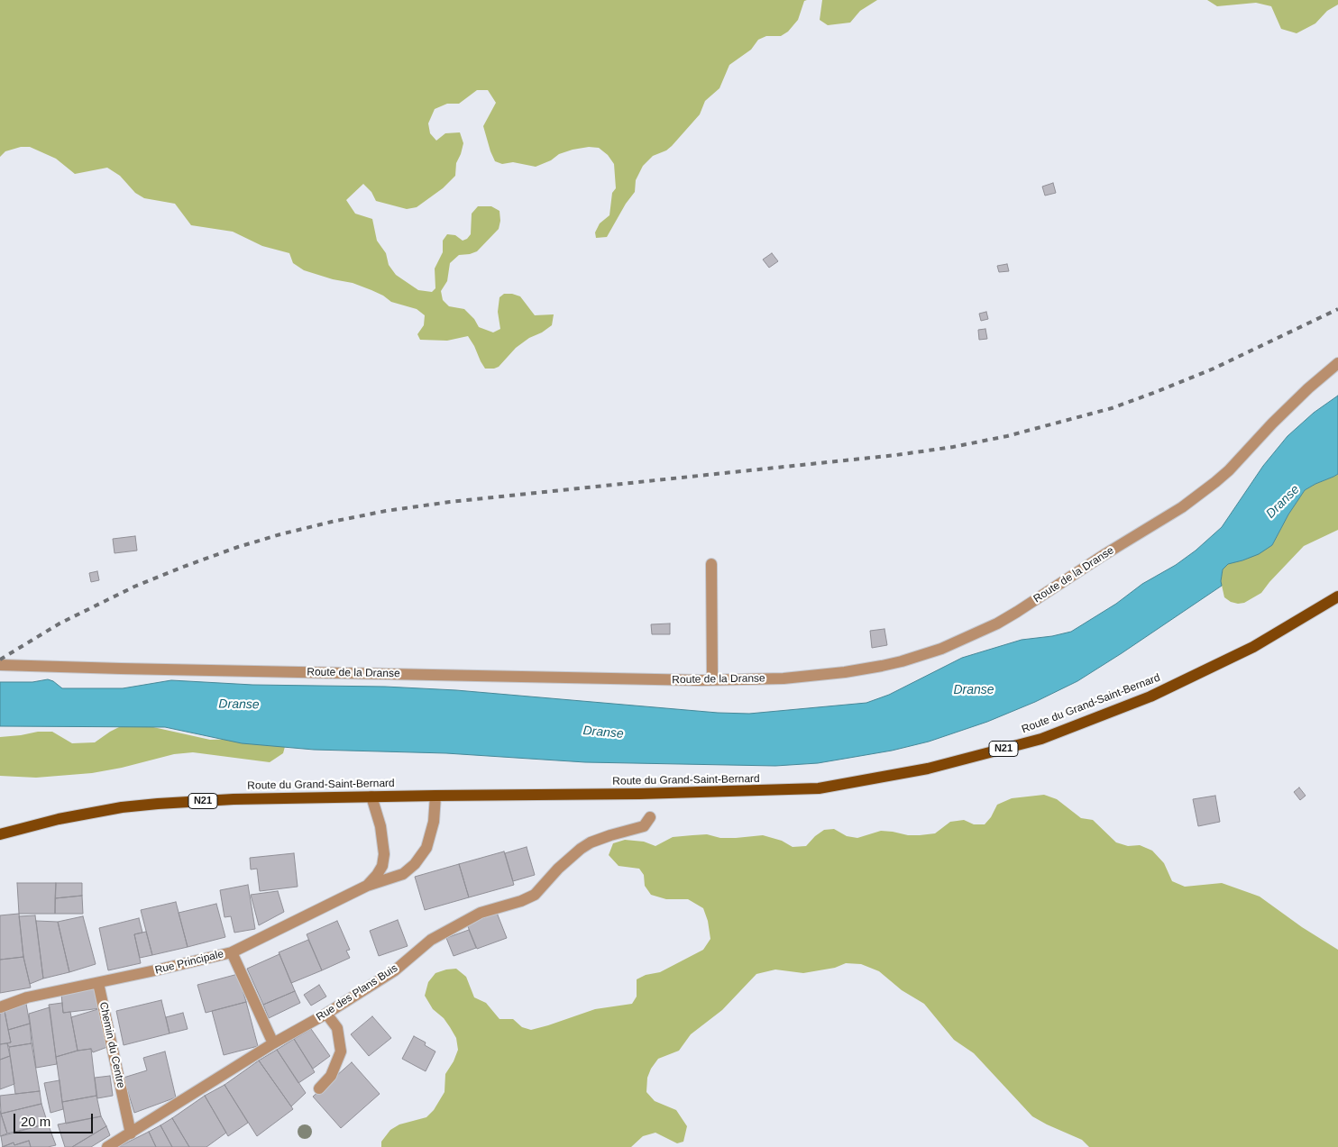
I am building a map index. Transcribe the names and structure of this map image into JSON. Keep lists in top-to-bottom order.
{
  "streets": {
    "main road": ["Route du Grand-Saint-Bernard", "N21"],
    "street": [
      "Route de la Dranse",
      "Rue Principale",
      "Rue des Plans Buis",
      "Chemin du Centre"
    ]
  },
  "crossings": [
    ["Route du Grand-Saint-Bernard", "Rue Principale"],
    ["Rue Principale", "Chemin du Centre"],
    ["Rue des Plans Buis", "Chemin du Centre"]
  ],
  "water": ["Dranse"],
  "scale_bar": "20 m"
}
